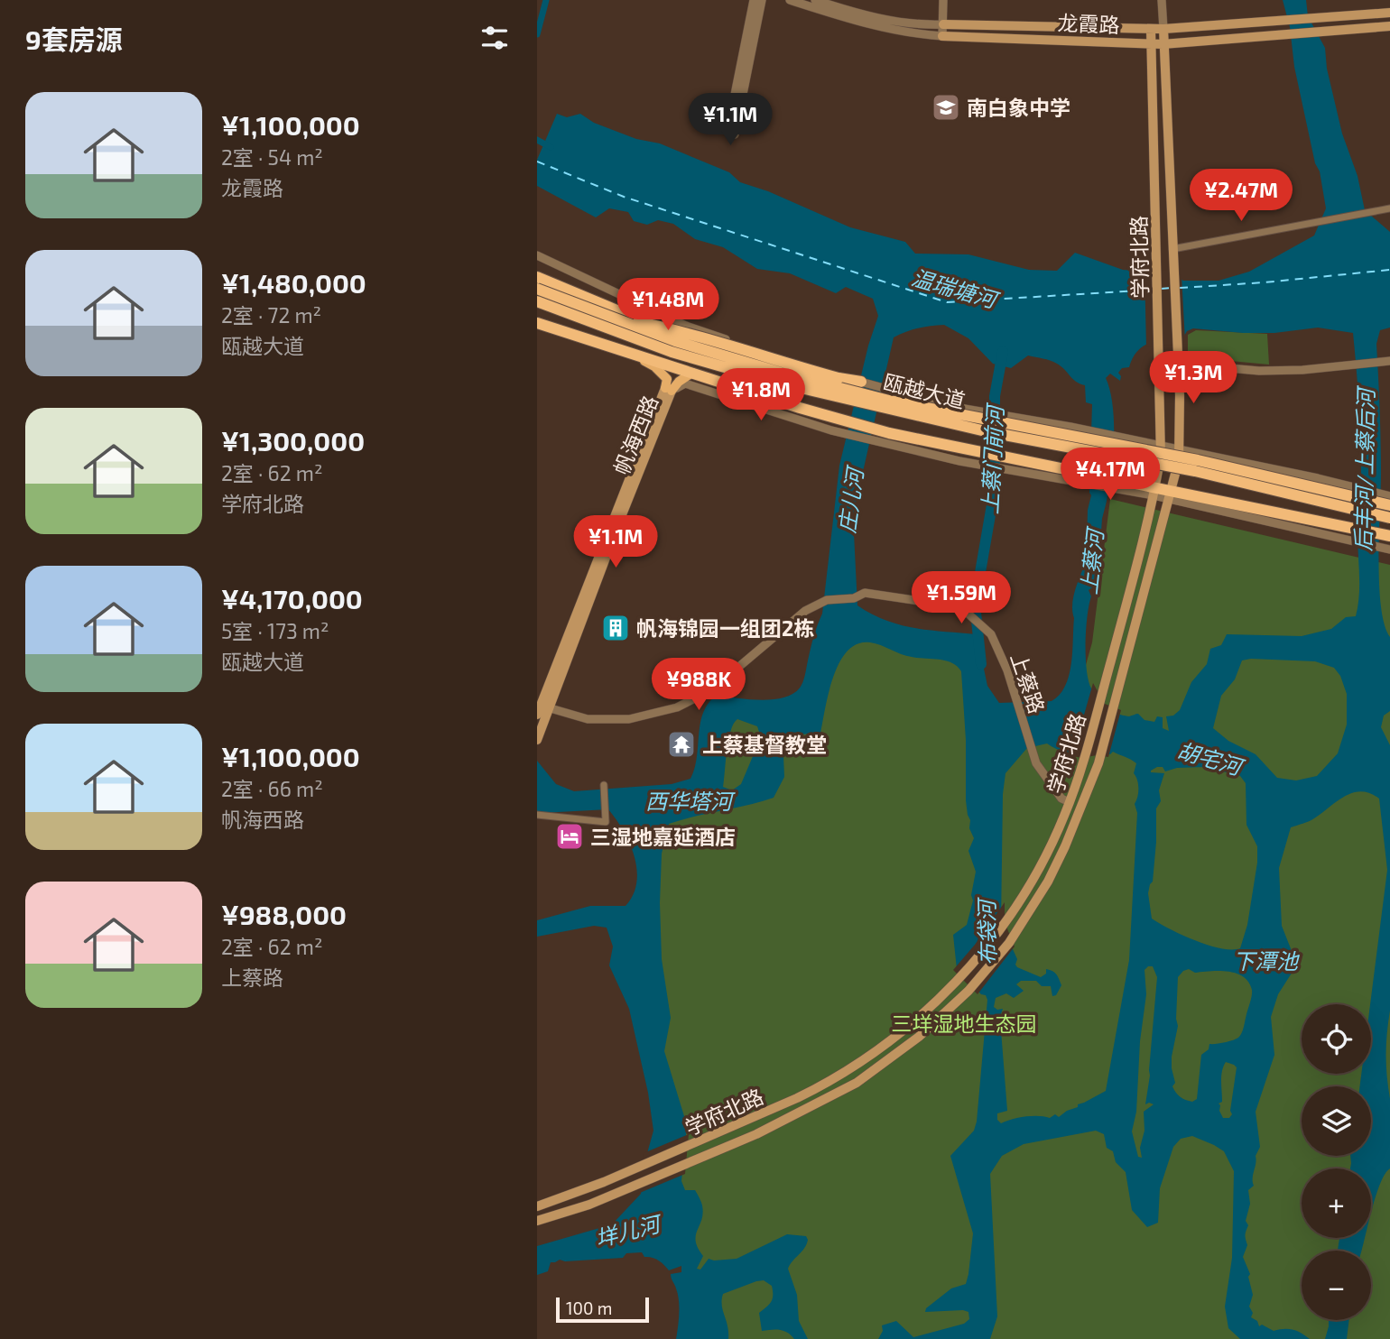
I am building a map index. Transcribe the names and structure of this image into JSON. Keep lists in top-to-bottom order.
{
  "streets": {
    "highway": ["瓯越大道"],
    "main road": ["龙霞路", "学府北路", "帆海西路"],
    "street": ["上蔡路"]
  },
  "crossings": [
    ["龙霞路", "学府北路"],
    ["学府北路", "瓯越大道"],
    ["学府北路", "上蔡路"],
    ["帆海西路", "上蔡路"]
  ],
  "water": [
    "温瑞塘河",
    "上蔡门前河",
    "后丰河/上蔡后河",
    "庄儿河",
    "上蔡河",
    "胡宅河",
    "西华塔河",
    "布袋河",
    "下潭池",
    "垟儿河"
  ],
  "parks": ["三垟湿地生态园"],
  "places": {
    "school or university": ["南白象中学"],
    "building": ["帆海锦园一组团2栋"],
    "temple": ["上蔡基督教堂"],
    "hotel": ["三湿地嘉延酒店"]
  },
  "scale_bar": "100 m",
  "page": {
    "heading": "9套房源",
    "list": [
      {
        "name": "¥1,100,000",
        "note": "2室 · 54 m² · 龙霞路"
      },
      {
        "name": "¥1,480,000",
        "note": "2室 · 72 m² · 瓯越大道"
      },
      {
        "name": "¥1,300,000",
        "note": "2室 · 62 m² · 学府北路"
      },
      {
        "name": "¥4,170,000",
        "note": "5室 · 173 m² · 瓯越大道"
      },
      {
        "name": "¥1,100,000",
        "note": "2室 · 66 m² · 帆海西路"
      },
      {
        "name": "¥988,000",
        "note": "2室 · 62 m² · 上蔡路"
      }
    ],
    "price": [
      "¥1.1M",
      "¥2.47M",
      "¥1.48M",
      "¥1.3M",
      "¥1.8M",
      "¥4.17M",
      "¥1.1M",
      "¥1.59M",
      "¥988K"
    ],
    "map_buttons": ["+", "−"],
    "scale": "100 m"
  }
}
